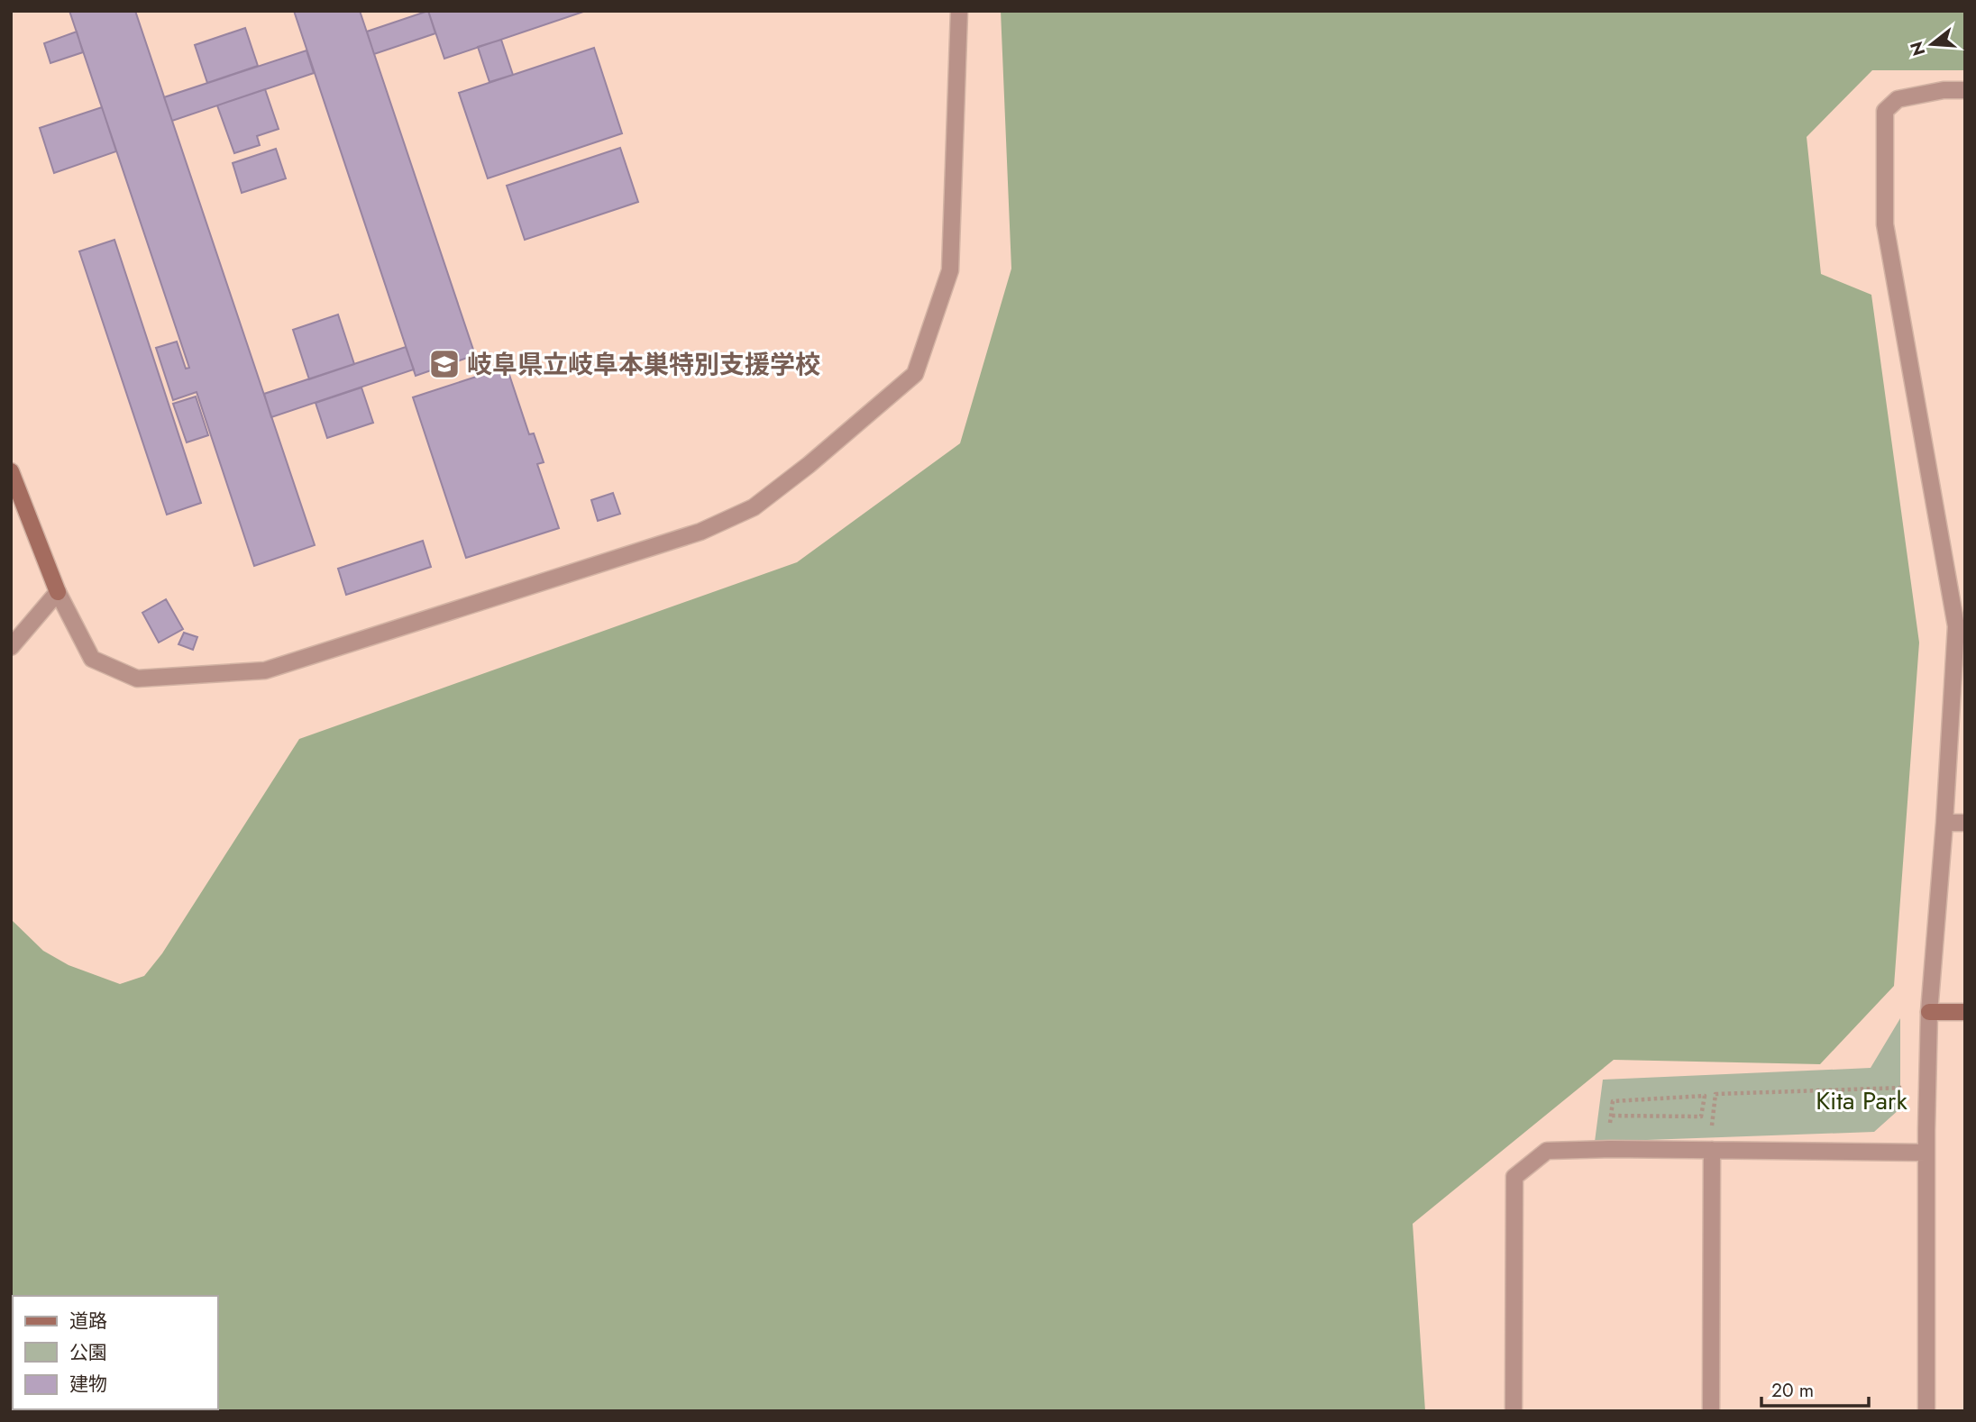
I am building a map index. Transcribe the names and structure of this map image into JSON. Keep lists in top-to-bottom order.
{
  "parks": ["Kita Park"],
  "places": {
    "school or university": ["岐阜県立岐阜本巣特別支援学校"]
  },
  "legend": ["道路", "公園", "建物"],
  "scale_bar": "20 m",
  "north": "left"
}
